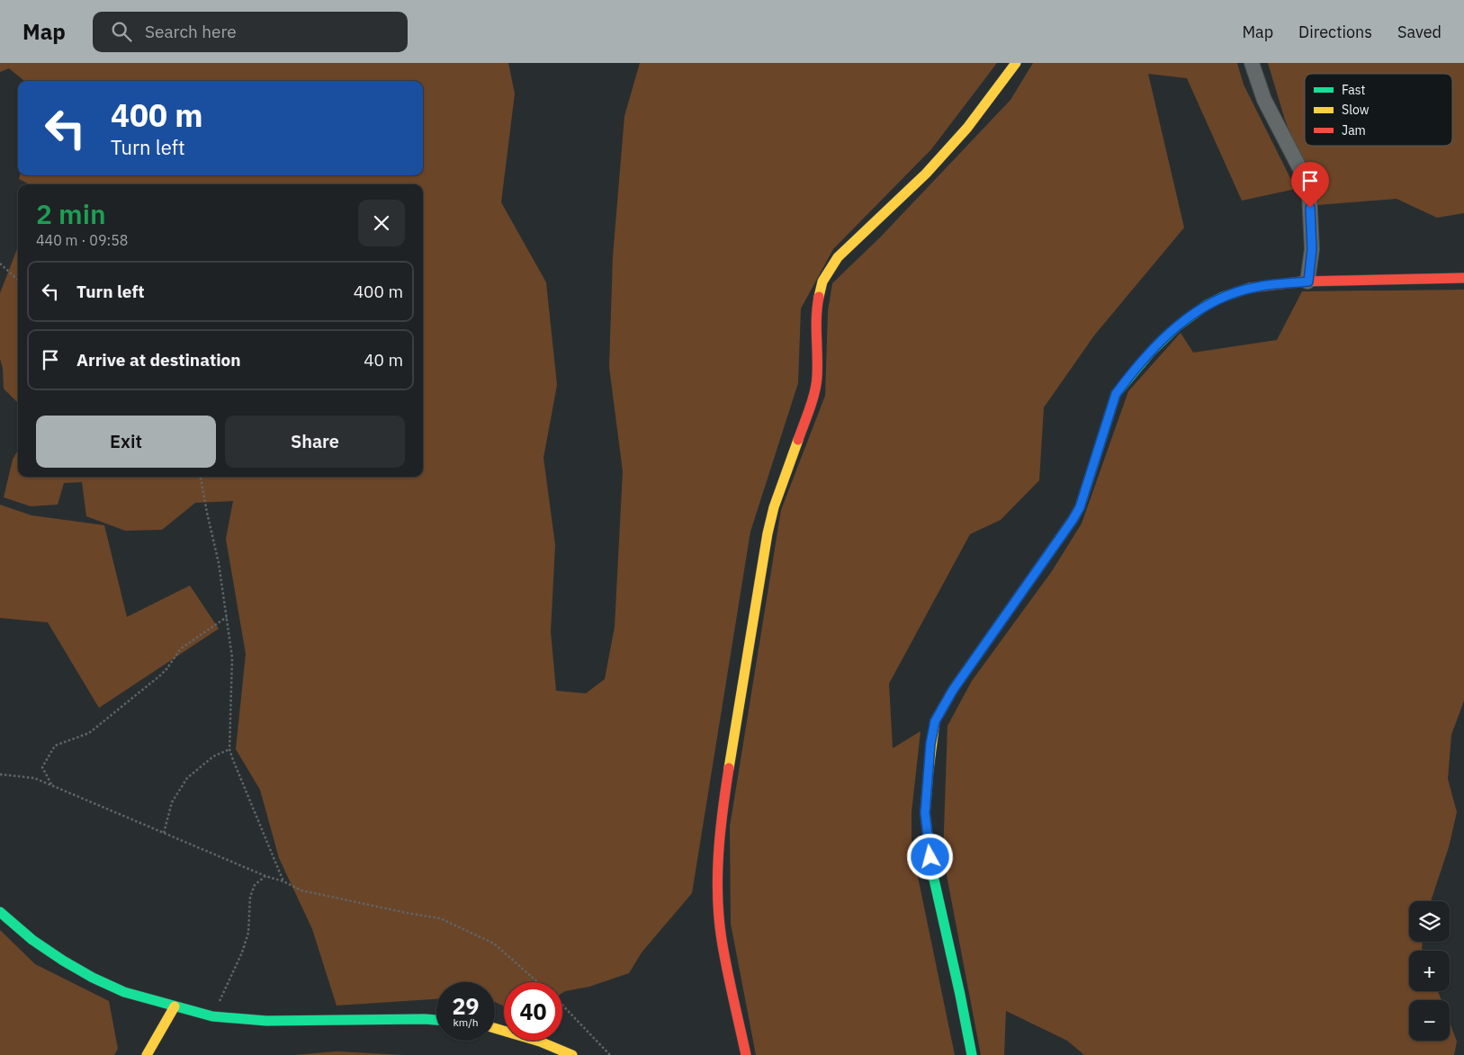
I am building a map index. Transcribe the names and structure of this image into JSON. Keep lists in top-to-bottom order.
{
  "legend": ["Fast", "Slow", "Jam"],
  "page": {
    "header": "Map",
    "search": "Search here",
    "nav": ["Map", "Directions", "Saved"],
    "turn": ["400 m", "Turn left"],
    "heading": ["2 min", "440 m · 09:58"],
    "list": [
      {
        "name": "Turn left",
        "value": "400 m"
      },
      {
        "name": "Arrive at destination",
        "value": "40 m"
      }
    ],
    "buttons": ["Exit", "Share"],
    "map_buttons": ["+", "−"],
    "speed": "29 km/h",
    "limit": "40"
  }
}
